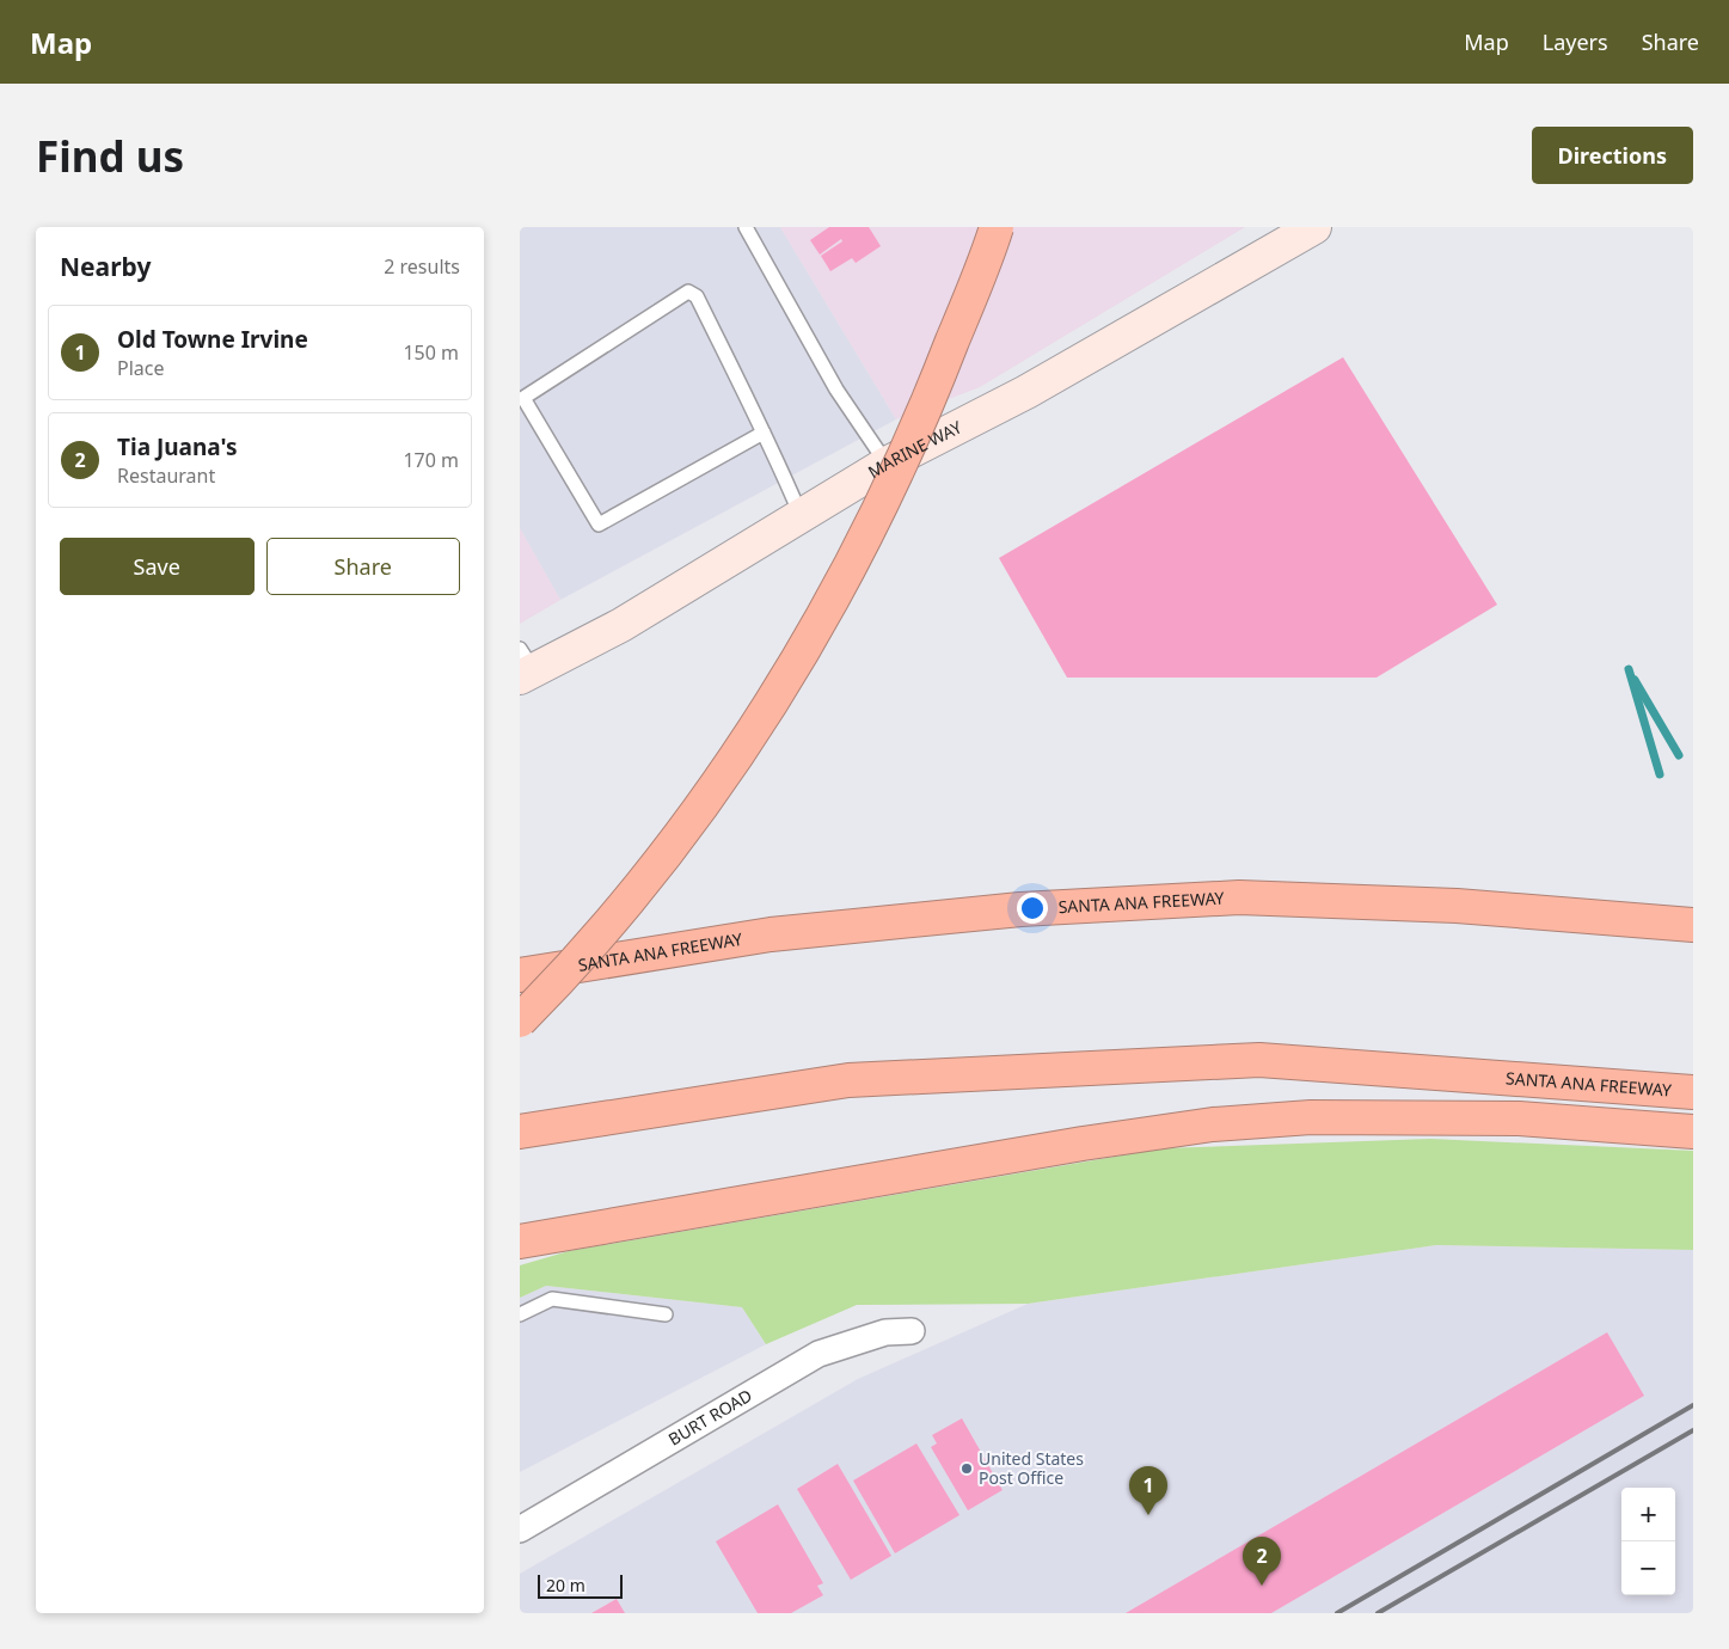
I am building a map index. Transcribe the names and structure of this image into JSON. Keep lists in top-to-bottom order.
{
  "streets": {
    "highway": ["SANTA ANA FREEWAY"],
    "main road": ["MARINE WAY"],
    "street": ["BURT ROAD"]
  },
  "places": ["United States Post Office"],
  "scale_bar": "20 m",
  "page": {
    "header": "Map",
    "nav": ["Map", "Layers", "Share"],
    "buttons": [
      "Directions",
      ["Save", "Share"]
    ],
    "title": "Find us",
    "heading": ["Nearby", "2 results"],
    "list": [
      {
        "mark": "1",
        "name": "Old Towne Irvine",
        "note": "Place",
        "value": "150 m"
      },
      {
        "mark": "2",
        "name": "Tia Juana's",
        "note": "Restaurant",
        "value": "170 m"
      }
    ],
    "pins": ["1", "2"],
    "map_buttons": ["+", "−"],
    "scale": "20 m"
  }
}
